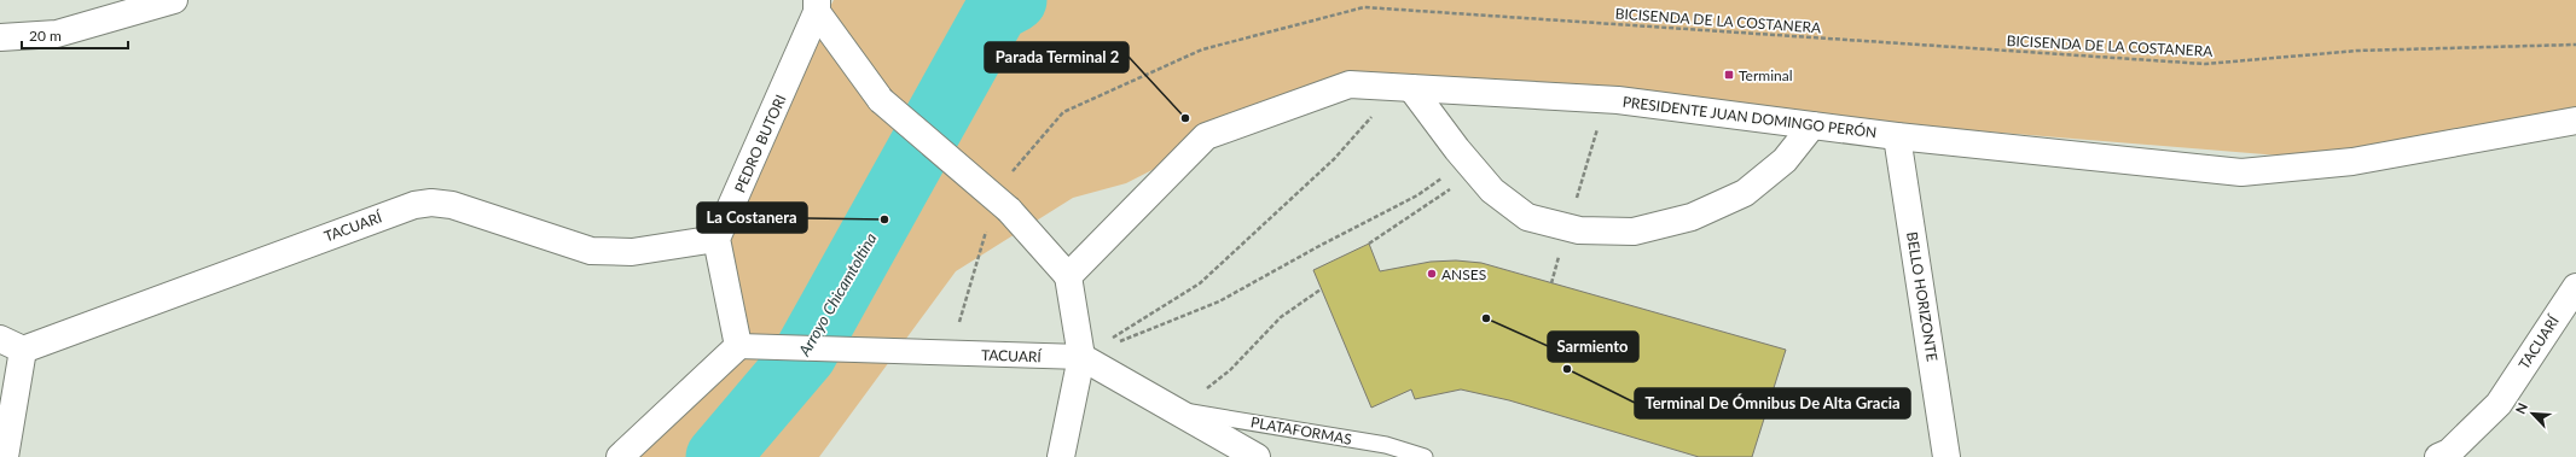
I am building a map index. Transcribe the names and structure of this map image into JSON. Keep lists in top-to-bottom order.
{
  "streets": {
    "street": [
      "PRESIDENTE JUAN DOMINGO PERÓN",
      "PEDRO BUTORI",
      "TACUARÍ",
      "BELLO HORIZONTE"
    ],
    "lane": ["PLATAFORMAS"],
    "path": ["BICISENDA DE LA COSTANERA"]
  },
  "crossings": [
    ["PRESIDENTE JUAN DOMINGO PERÓN", "BELLO HORIZONTE"],
    ["PEDRO BUTORI", "TACUARÍ"],
    ["TACUARÍ", "PLATAFORMAS"]
  ],
  "water": ["Arroyo Chicamtoltina"],
  "places": {
    "transit": ["Terminal"],
    "other": [
      "Parada Terminal 2",
      "La Costanera",
      "ANSES",
      "Sarmiento",
      "Terminal De Ómnibus De Alta Gracia"
    ]
  },
  "scale_bar": "20 m",
  "north": "top left"
}
